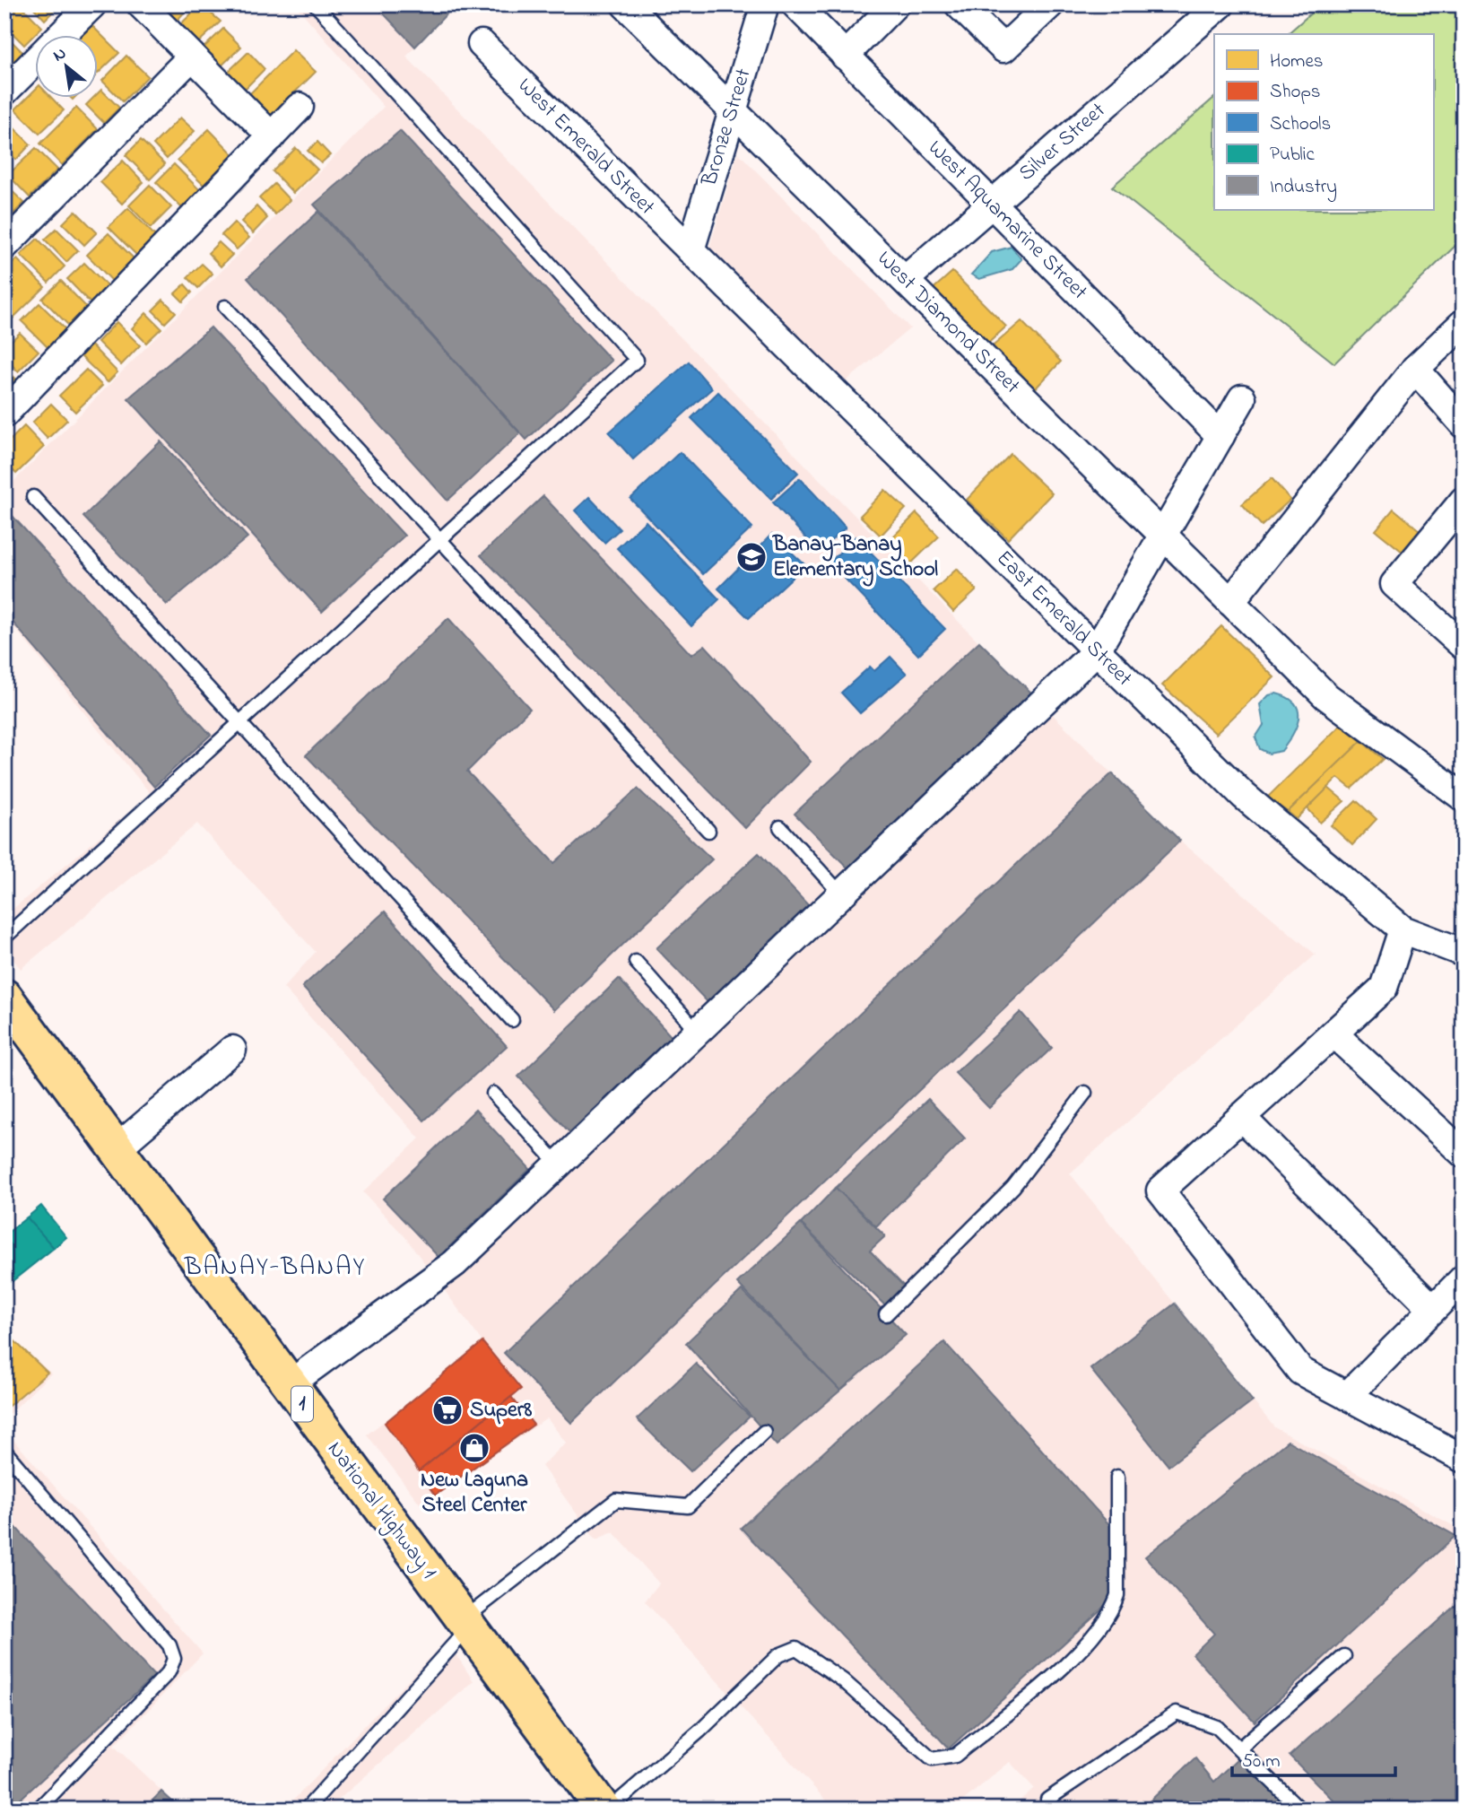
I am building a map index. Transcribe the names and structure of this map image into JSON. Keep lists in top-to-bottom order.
{
  "streets": {
    "highway": ["1", "National Highway 1"],
    "street": [
      "Bronze Street",
      "Silver Street",
      "West Emerald Street",
      "West Aquamarine Street",
      "West Diamond Street",
      "East Emerald Street"
    ]
  },
  "crossings": [
    ["Bronze Street", "West Emerald Street"],
    ["Bronze Street", "West Diamond Street"],
    ["Bronze Street", "East Emerald Street"],
    ["Silver Street", "West Aquamarine Street"],
    ["Silver Street", "West Diamond Street"],
    ["West Emerald Street", "East Emerald Street"]
  ],
  "districts": ["BANAY-BANAY"],
  "places": {
    "school or university": ["Banay-Banay Elementary School"],
    "supermarket": ["Super8"],
    "shop": ["New Laguna Steel Center"]
  },
  "legend": [
    "Homes",
    "Shops",
    "Schools",
    "Public",
    "Industry"
  ],
  "scale_bar": "50 m",
  "north": "top left"
}
